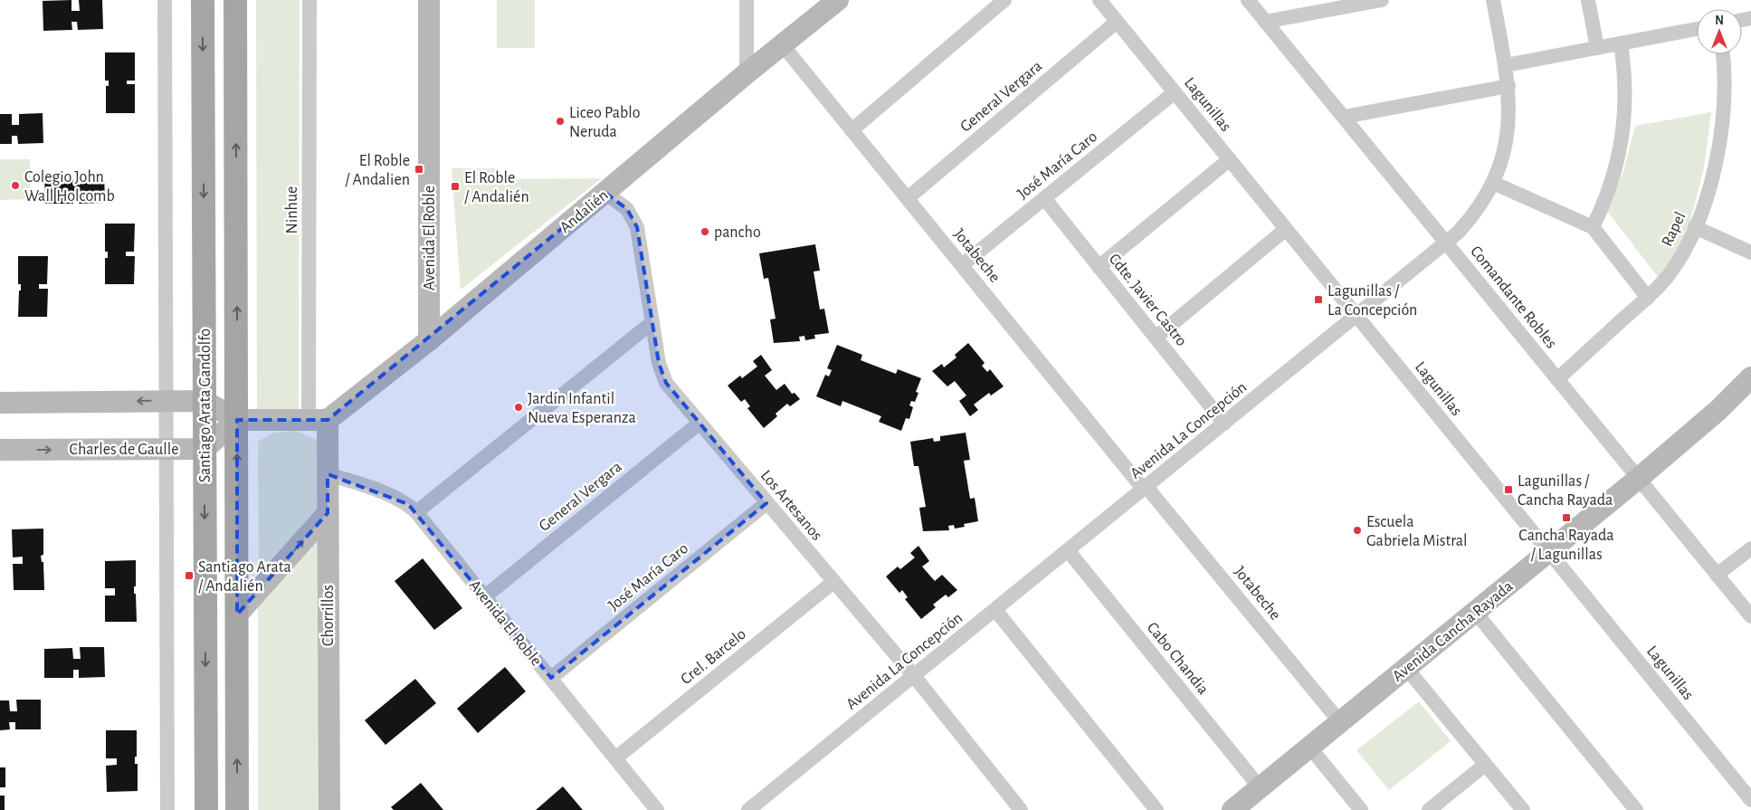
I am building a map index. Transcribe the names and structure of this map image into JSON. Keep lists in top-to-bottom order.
{
  "streets": {
    "main road": ["Santiago Arata Gandolfo"],
    "street": [
      "General Vergara",
      "Lagunillas",
      "José María Caro",
      "Ninhue",
      "Andalién",
      "Rapel",
      "Avenida El Roble",
      "Jotabeche",
      "Comandante Robles",
      "Cdte. Javier Castro",
      "Avenida La Concepción",
      "Charles de Gaulle",
      "Los Artesanos",
      "Chorrillos",
      "Avenida Cancha Rayada",
      "Crel. Barcelo",
      "Cabo Chandia"
    ]
  },
  "crossings": [
    ["General Vergara", "Lagunillas"],
    ["General Vergara", "Avenida El Roble"],
    ["General Vergara", "Jotabeche"],
    ["General Vergara", "Los Artesanos"],
    ["Lagunillas", "José María Caro"],
    ["Lagunillas", "Avenida La Concepción"],
    ["Lagunillas", "Avenida Cancha Rayada"],
    ["José María Caro", "Avenida El Roble"],
    ["José María Caro", "Jotabeche"],
    ["José María Caro", "Cdte. Javier Castro"],
    ["José María Caro", "Los Artesanos"],
    ["Ninhue", "Andalién"],
    ["Ninhue", "Chorrillos"],
    ["Andalién", "Avenida El Roble"],
    ["Andalién", "Jotabeche"],
    ["Andalién", "Los Artesanos"],
    ["Andalién", "Chorrillos"],
    ["Rapel", "Comandante Robles"],
    ["Avenida El Roble", "Chorrillos"],
    ["Avenida El Roble", "Crel. Barcelo"],
    ["Jotabeche", "Avenida La Concepción"],
    ["Jotabeche", "Avenida Cancha Rayada"],
    ["Comandante Robles", "Avenida La Concepción"],
    ["Comandante Robles", "Avenida Cancha Rayada"],
    ["Cdte. Javier Castro", "Avenida La Concepción"],
    ["Santiago Arata Gandolfo", "Charles de Gaulle"],
    ["Avenida La Concepción", "Los Artesanos"],
    ["Avenida La Concepción", "Cabo Chandia"],
    ["Los Artesanos", "Crel. Barcelo"],
    ["Avenida Cancha Rayada", "Cabo Chandia"]
  ],
  "places": {
    "other": [
      "Liceo Pablo Neruda",
      "Colegio John Wall Holcomb",
      "pancho",
      "Jardín Infantil Nueva Esperanza",
      "Escuela Gabriela Mistral"
    ],
    "transit": [
      "El Roble / Andalien",
      "El Roble / Andalién",
      "Lagunillas / La Concepción",
      "Lagunillas / Cancha Rayada",
      "Cancha Rayada / Lagunillas",
      "Santiago Arata / Andalién"
    ]
  },
  "north": "top"
}
